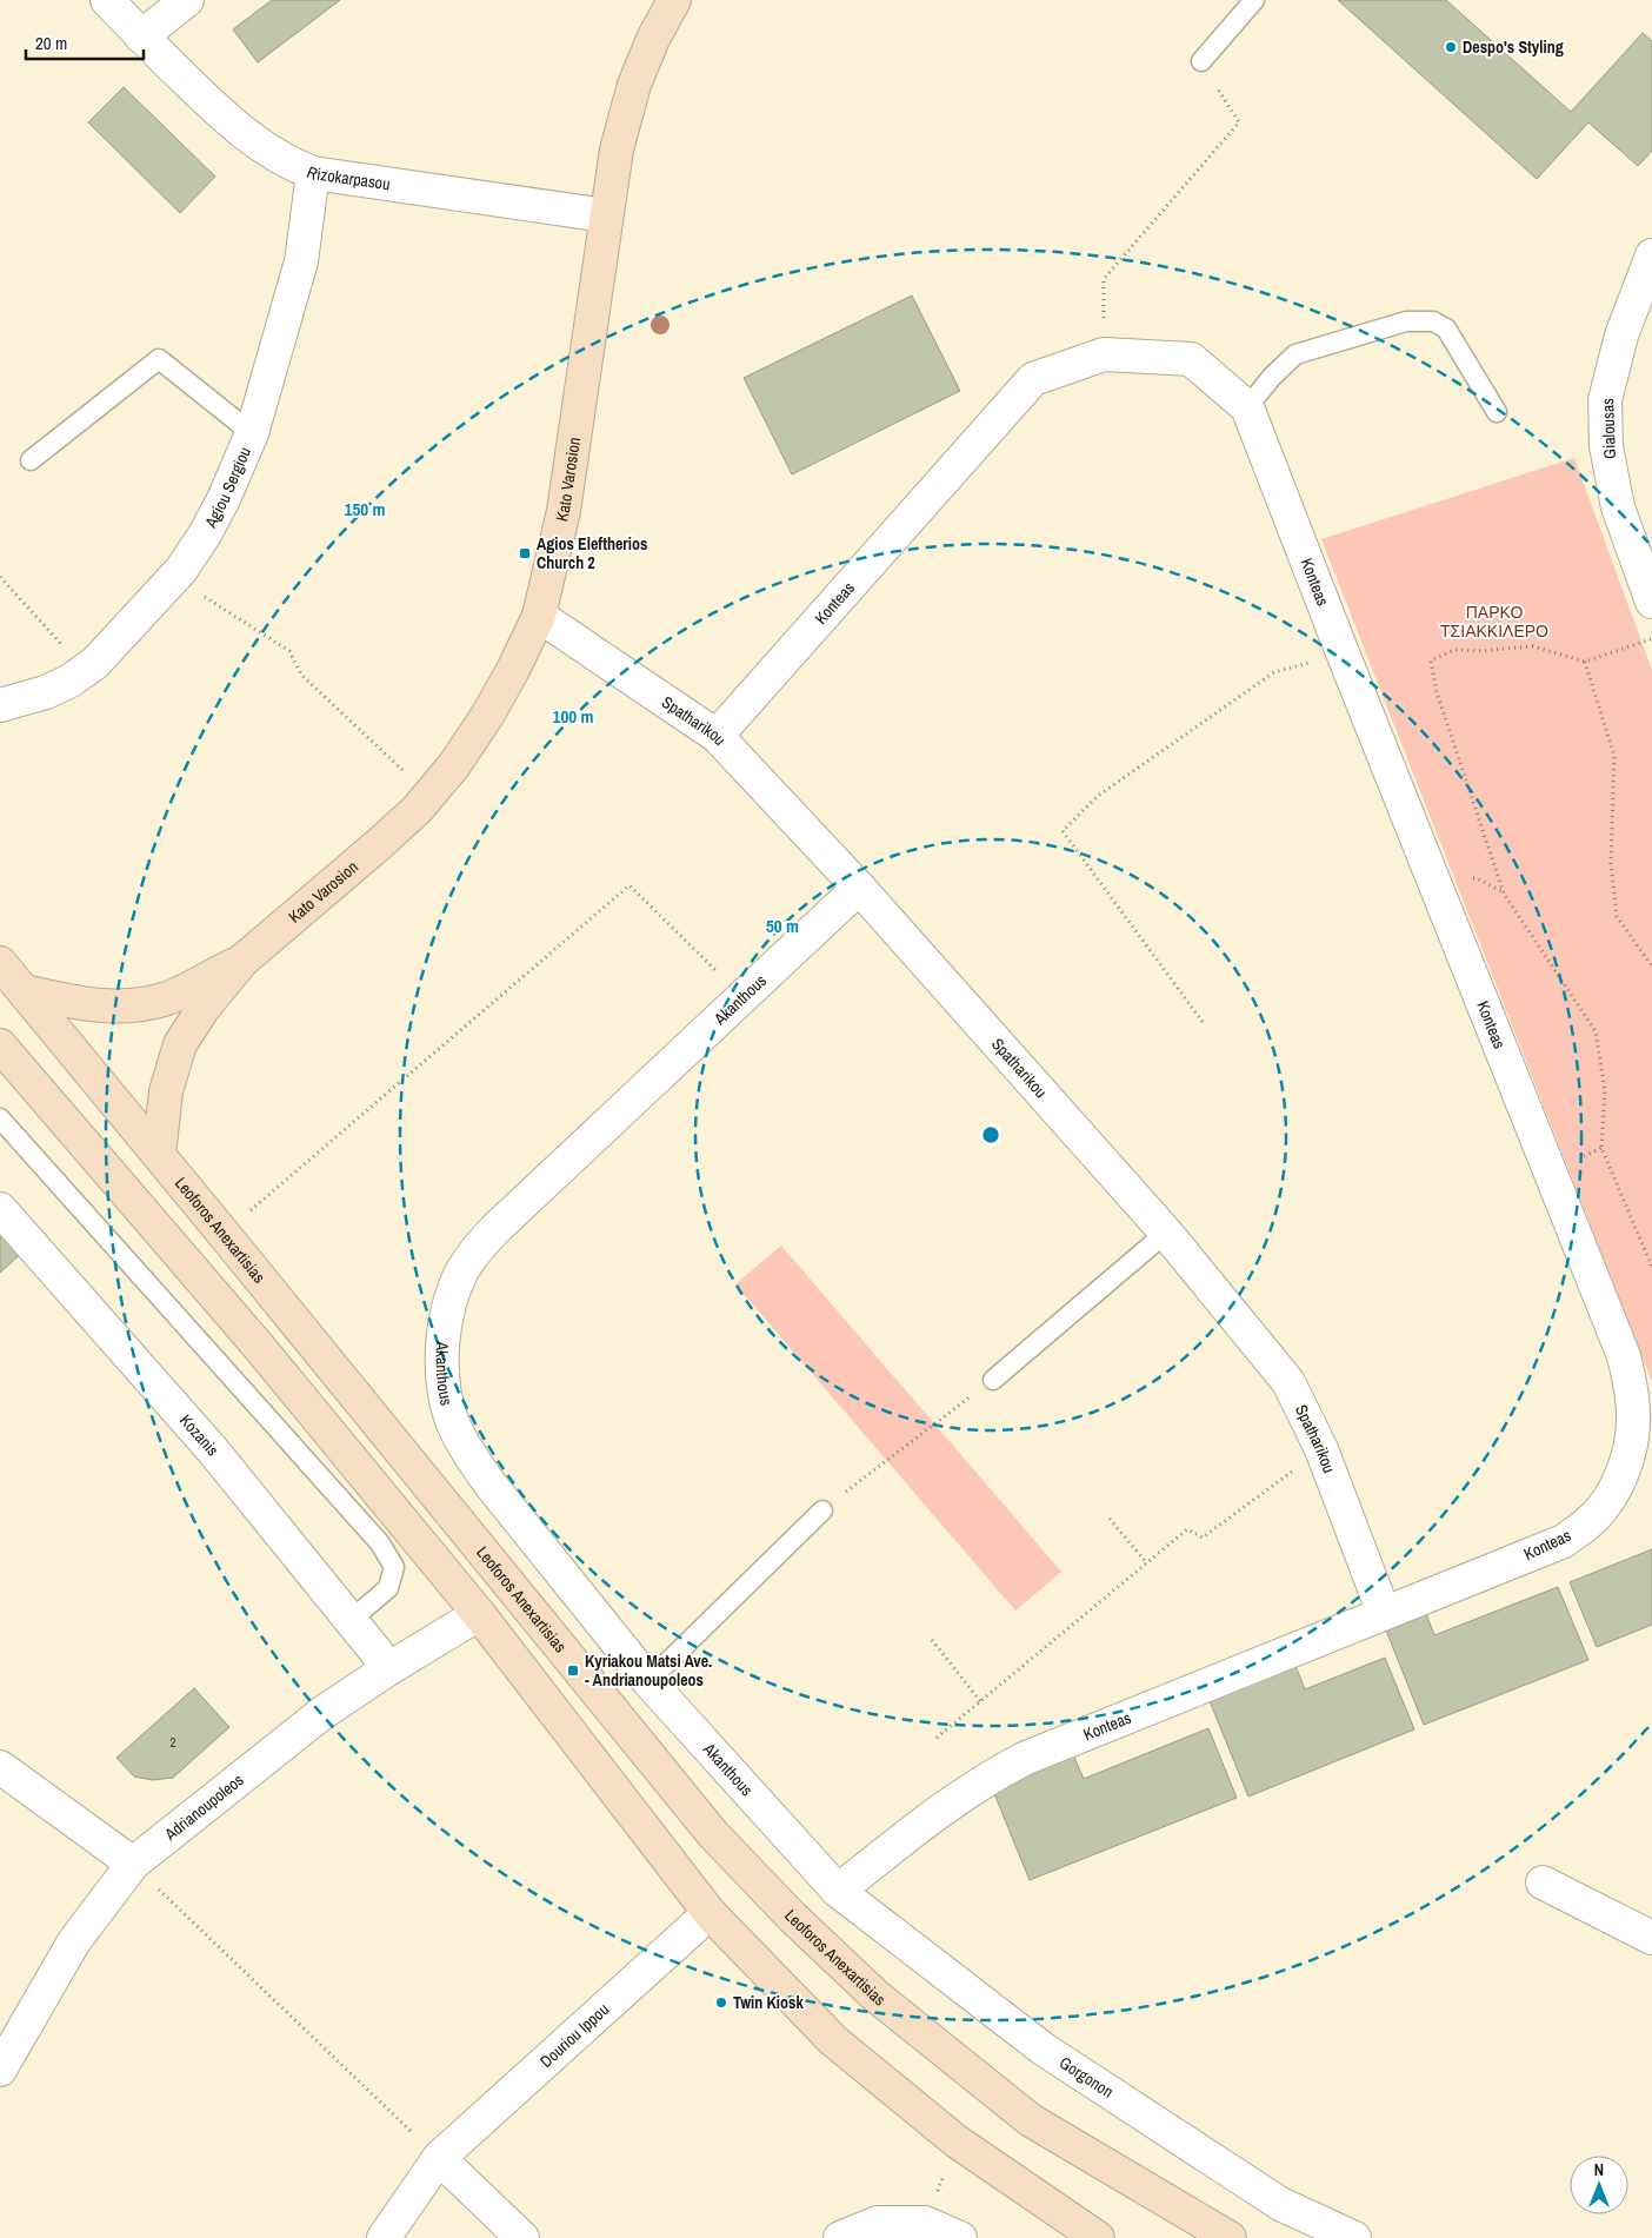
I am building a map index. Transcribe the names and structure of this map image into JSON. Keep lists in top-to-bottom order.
{
  "streets": {
    "main road": ["Kato Varosion", "Leoforos Anexartisias"],
    "street": [
      "Rizokarpasou",
      "Gialousas",
      "Agiou Sergiou",
      "Konteas",
      "Spatharikou",
      "Akanthous",
      "Kozanis",
      "Adrianoupoleos",
      "Douriou Ippou",
      "Gorgonon"
    ]
  },
  "crossings": [
    ["Rizokarpasou", "Kato Varosion"],
    ["Rizokarpasou", "Agiou Sergiou"],
    ["Kato Varosion", "Spatharikou"],
    ["Kato Varosion", "Leoforos Anexartisias"],
    ["Konteas", "Spatharikou"],
    ["Konteas", "Akanthous"],
    ["Konteas", "Gorgonon"],
    ["Spatharikou", "Akanthous"],
    ["Akanthous", "Gorgonon"],
    ["Kozanis", "Adrianoupoleos"]
  ],
  "parks": ["ΠΑΡΚΟ ΤΣΙΑΚΚΙΛΕΡΟ"],
  "places": {
    "other": ["Despo's Styling", "Twin Kiosk"],
    "transit": ["Agios Eleftherios Church 2", "Kyriakou Matsi Ave. - Andrianoupoleos"]
  },
  "house_numbers": ["2"],
  "scale_bar": "20 m",
  "north": "top",
  "rings": ["150 m", "100 m", "50 m"]
}
